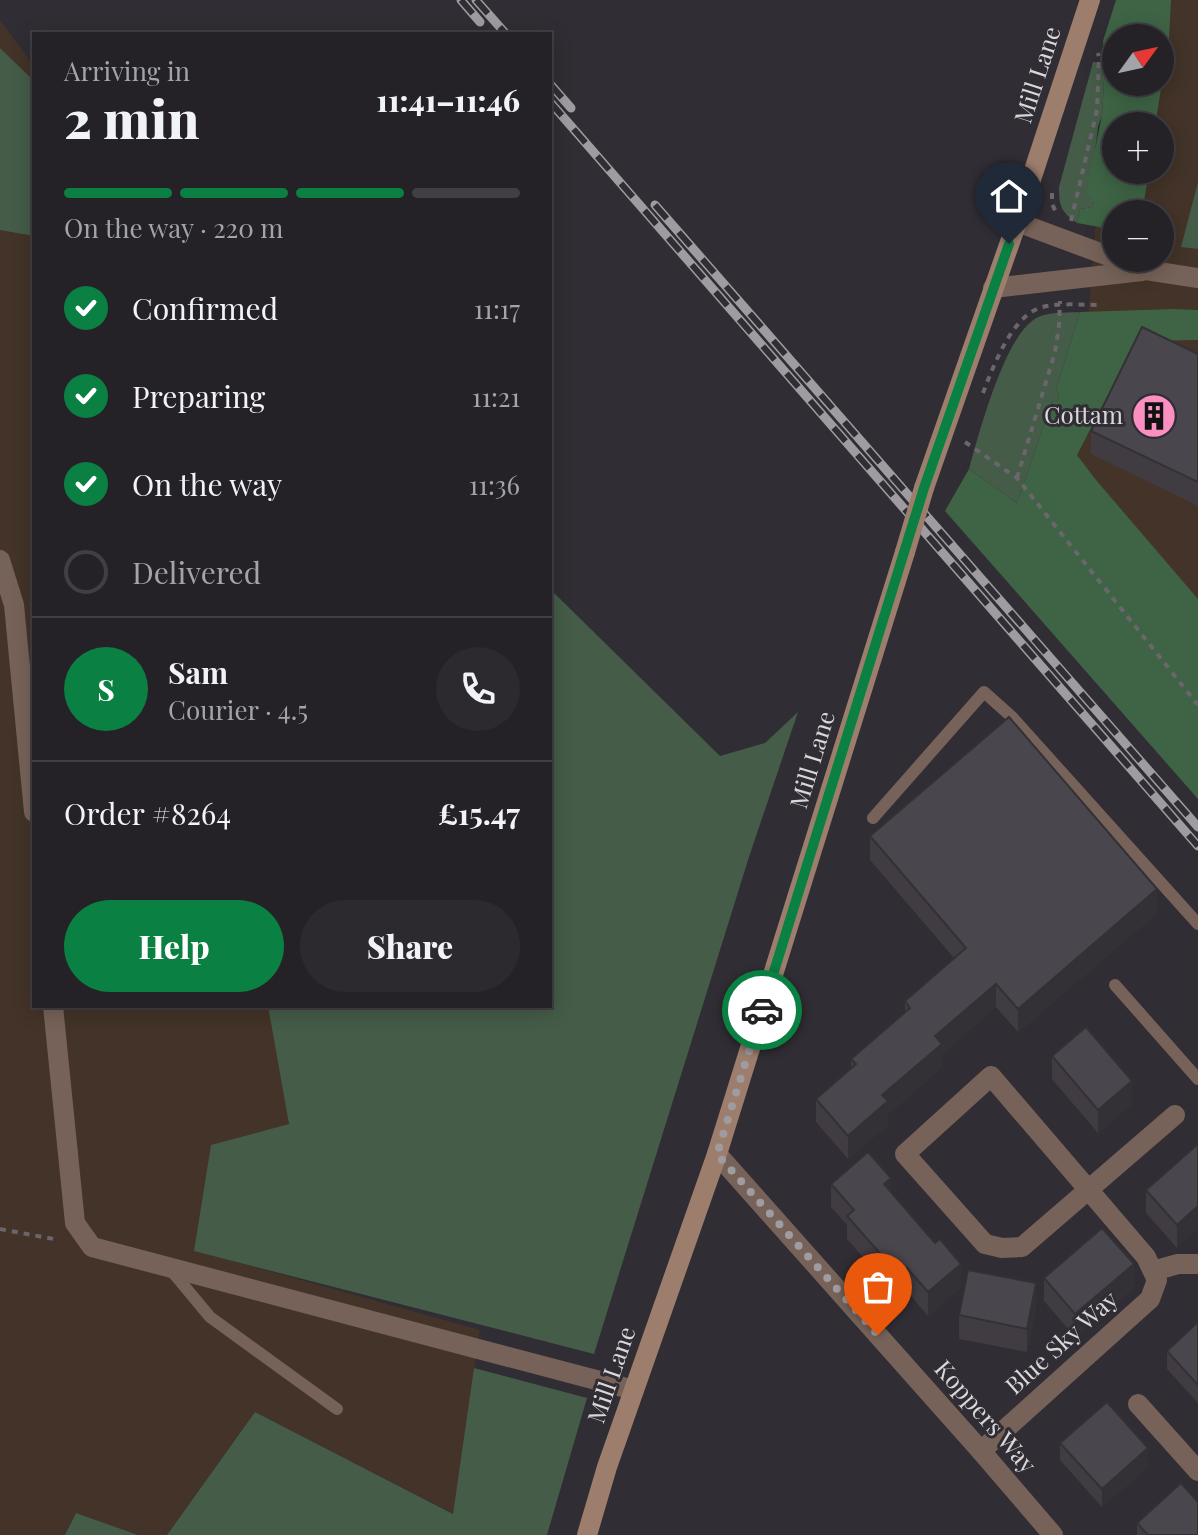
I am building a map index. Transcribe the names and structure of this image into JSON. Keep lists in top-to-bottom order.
{
  "streets": {
    "main road": ["Mill Lane"],
    "street": ["Blue Sky Way", "Koppers Way"]
  },
  "crossings": [
    ["Mill Lane", "Koppers Way"],
    ["Blue Sky Way", "Koppers Way"]
  ],
  "places": {
    "building": ["Cottam"]
  },
  "north": "top right",
  "page": {
    "map_buttons": ["+", "−"],
    "heading": ["2 min", "Arriving in", "11:41–11:46"],
    "panel": [
      "Sam",
      "Courier · 4.5",
      "Order #8264",
      "£15.47"
    ],
    "bar": "On the way · 220 m",
    "list": [
      ["Confirmed", "11:17"],
      ["Preparing", "11:21"],
      ["On the way", "11:36"],
      "Delivered"
    ],
    "round": "S",
    "buttons": ["Help", "Share"]
  }
}
